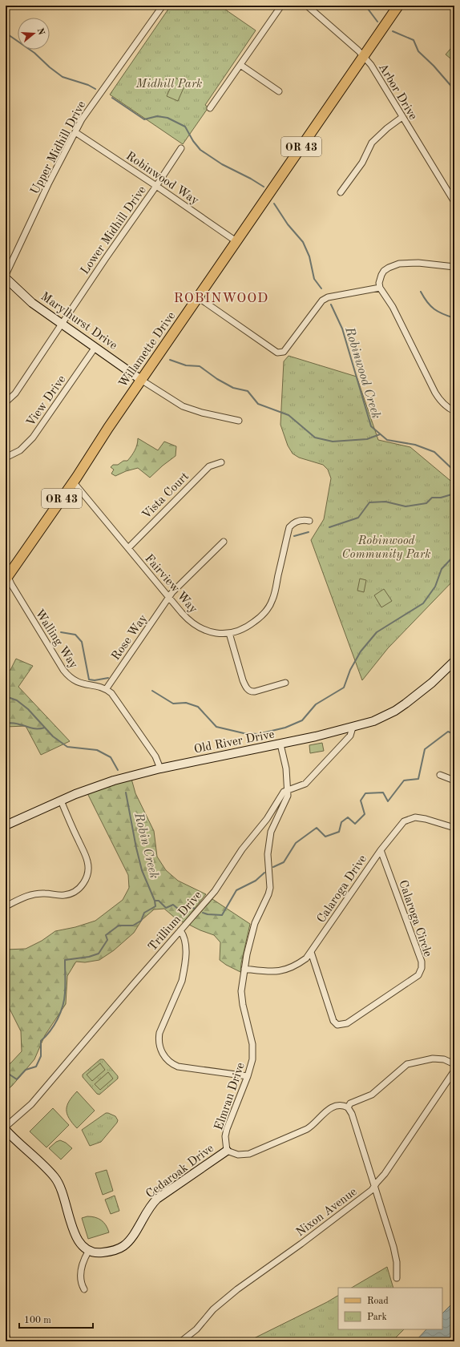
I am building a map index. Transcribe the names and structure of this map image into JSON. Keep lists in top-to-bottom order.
{
  "streets": {
    "main road": ["OR 43", "Willamette Drive"],
    "street": [
      "Arbor Drive",
      "Upper Midhill Drive",
      "Robinwood Way",
      "Lower Midhill Drive",
      "Marylhurst Drive",
      "View Drive",
      "Vista Court",
      "Fairview Way",
      "Rose Way",
      "Walling Way",
      "Old River Drive",
      "Calaroga Drive",
      "Calaroga Circle",
      "Trillium Drive",
      "Elmran Drive",
      "Cedaroak Drive",
      "Nixon Avenue"
    ]
  },
  "crossings": [
    ["Arbor Drive", "OR 43"],
    ["Arbor Drive", "Willamette Drive"],
    ["OR 43", "Willamette Drive"],
    ["Upper Midhill Drive", "Robinwood Way"],
    ["Robinwood Way", "Lower Midhill Drive"],
    ["Robinwood Way", "Willamette Drive"],
    ["Lower Midhill Drive", "Marylhurst Drive"],
    ["Marylhurst Drive", "Willamette Drive"],
    ["Marylhurst Drive", "View Drive"],
    ["Willamette Drive", "Fairview Way"],
    ["Willamette Drive", "Walling Way"],
    ["Vista Court", "Fairview Way"],
    ["Fairview Way", "Rose Way"],
    ["Rose Way", "Walling Way"],
    ["Old River Drive", "Trillium Drive"],
    ["Old River Drive", "Elmran Drive"],
    ["Calaroga Drive", "Calaroga Circle"],
    ["Calaroga Drive", "Elmran Drive"],
    ["Trillium Drive", "Elmran Drive"],
    ["Elmran Drive", "Cedaroak Drive"]
  ],
  "districts": ["ROBINWOOD"],
  "water": ["Robinwood Creek", "Robin Creek"],
  "parks": ["Midhill Park", "Robinwood Community Park"],
  "legend": ["Road", "Park"],
  "scale_bar": "100 m",
  "north": "right"
}
